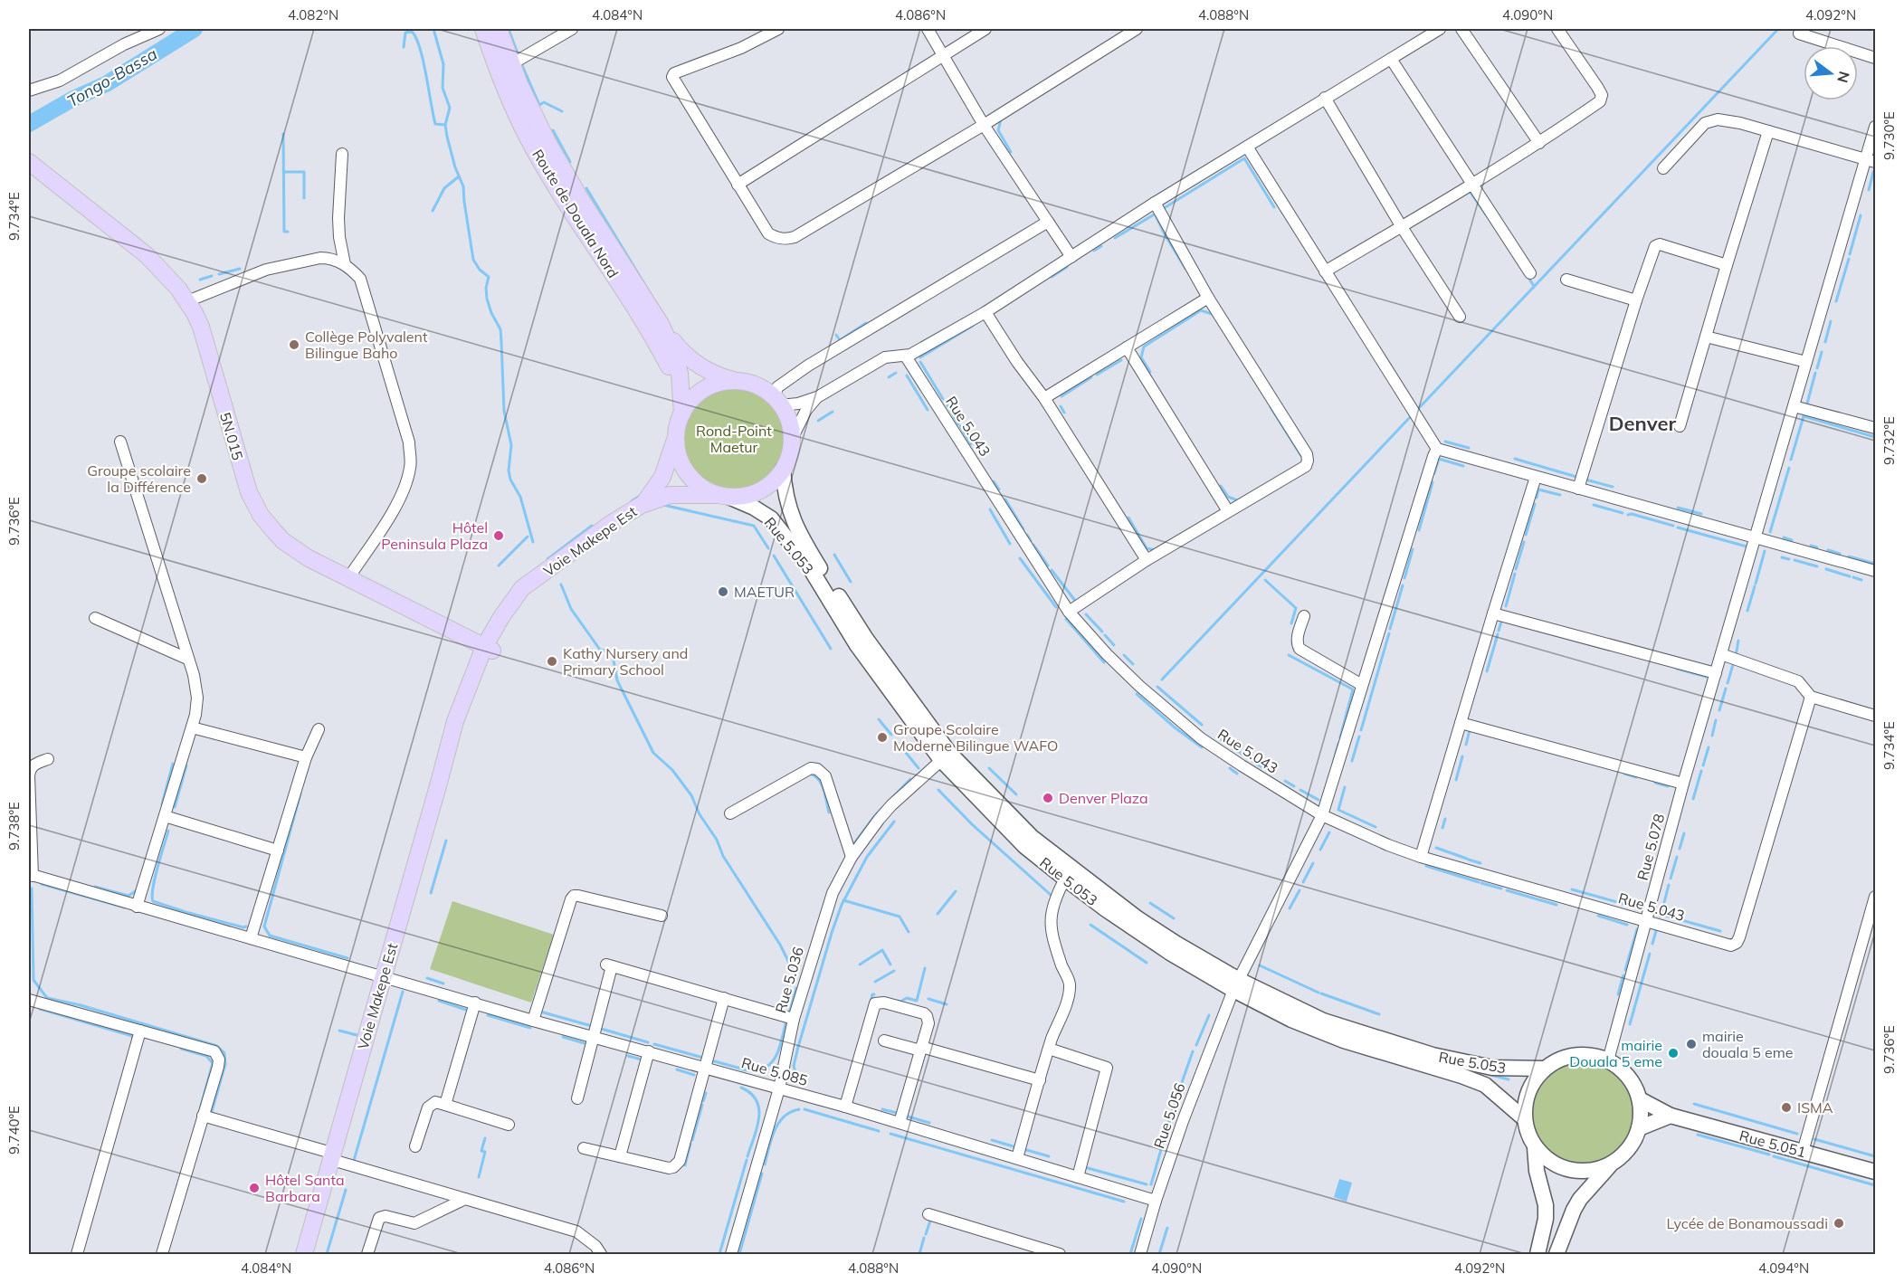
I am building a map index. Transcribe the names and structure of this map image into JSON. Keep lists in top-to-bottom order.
{
  "streets": {
    "main road": [
      "Route de Douala Nord",
      "5N.015",
      "Voie Makepe Est",
      "Rue 5.053",
      "Rue 5.051"
    ],
    "street": [
      "Rue 5.043",
      "Rue 5.078",
      "Rue 5.036",
      "Rue 5.085",
      "Rue 5.056"
    ]
  },
  "crossings": [
    ["Rue 5.043", "Rue 5.078"],
    ["Rue 5.043", "Rue 5.056"],
    ["5N.015", "Voie Makepe Est"],
    ["Voie Makepe Est", "Rue 5.085"],
    ["Rue 5.053", "Rue 5.078"],
    ["Rue 5.053", "Rue 5.036"],
    ["Rue 5.053", "Rue 5.056"],
    ["Rue 5.053", "Rue 5.051"],
    ["Rue 5.078", "Rue 5.051"],
    ["Rue 5.036", "Rue 5.085"],
    ["Rue 5.085", "Rue 5.056"]
  ],
  "districts": ["Denver"],
  "water": ["Tongo-Bassa"],
  "parks": ["Rond-Point Maetur"],
  "places": [
    "Collège Polyvalent Bilingue Baho",
    "Groupe scolaire la Différence",
    "Hôtel Peninsula Plaza",
    "MAETUR",
    "Kathy Nursery and Primary School",
    "Groupe Scolaire Moderne Bilingue WAFO",
    "Denver Plaza",
    "mairie douala 5 eme",
    "mairie Douala 5 eme",
    "ISMA",
    "Hôtel Santa Barbara",
    "Lycée de Bonamoussadi"
  ],
  "north": "right",
  "coordinates": [
    "4.082°N",
    "4.084°N",
    "4.086°N",
    "4.088°N",
    "4.090°N",
    "4.092°N",
    "9.730°E",
    "9.734°E",
    "9.732°E",
    "9.736°E",
    "9.738°E",
    "9.740°E",
    "4.094°N"
  ]
}
